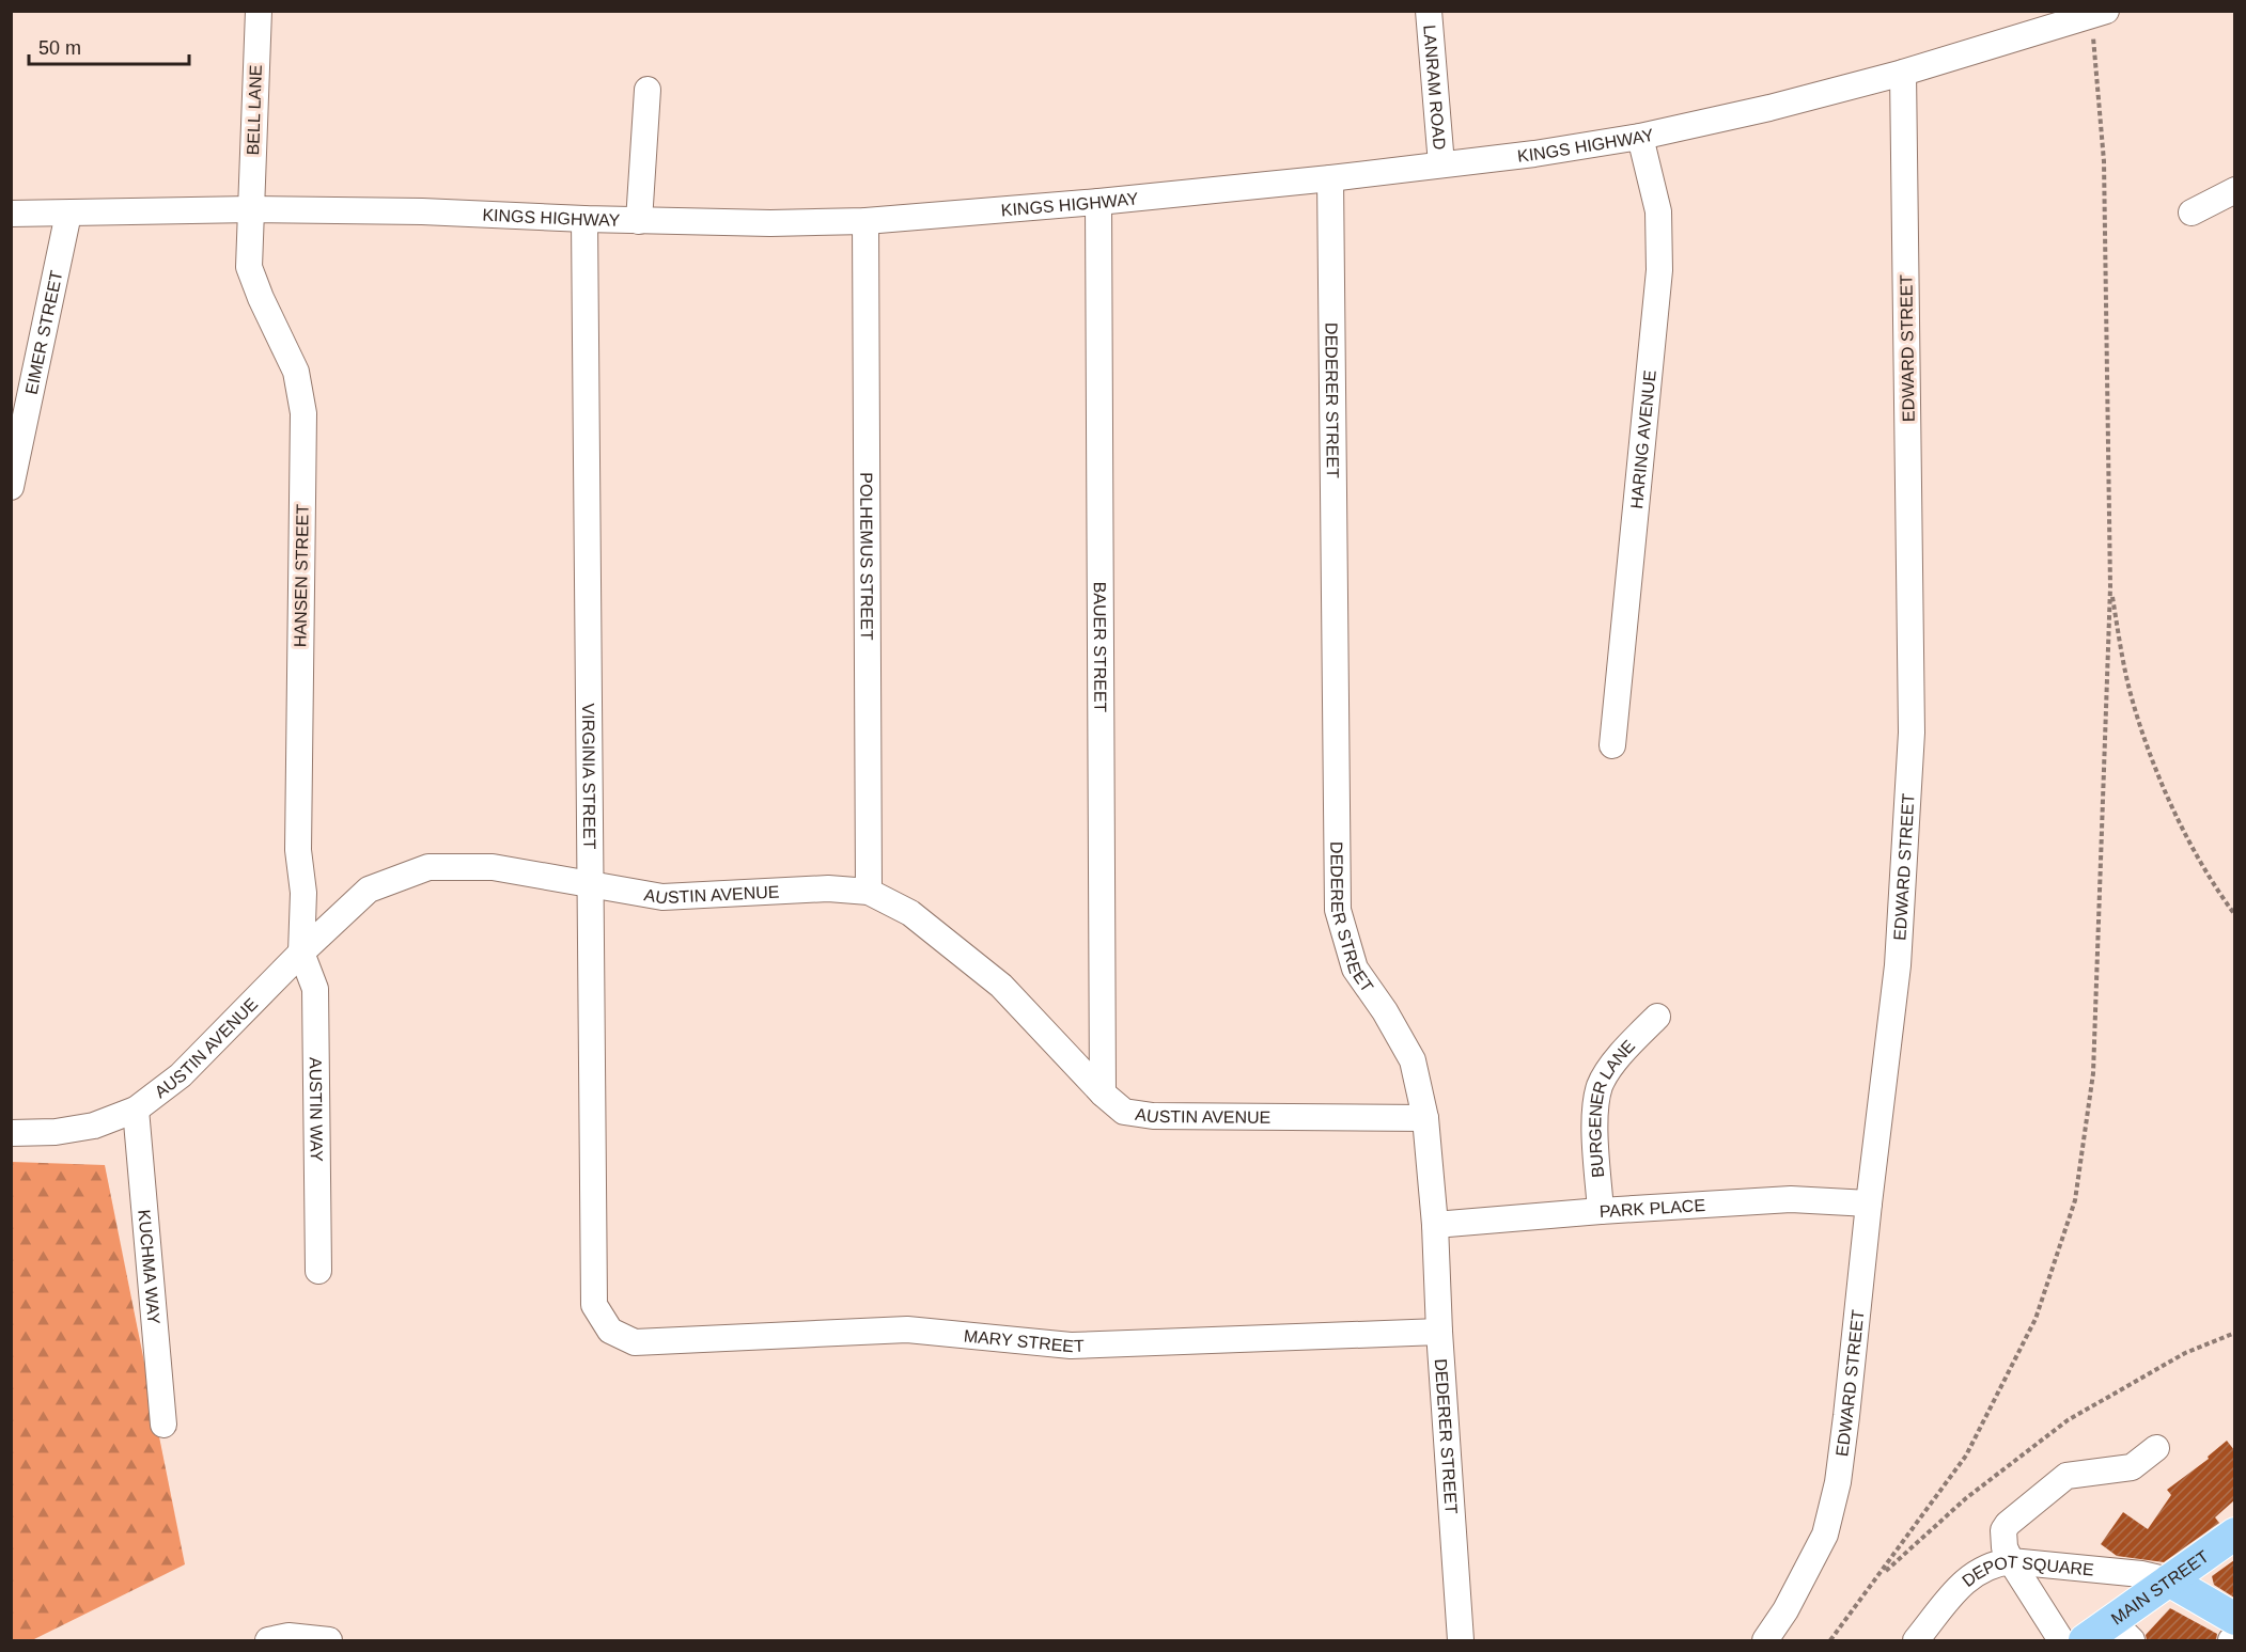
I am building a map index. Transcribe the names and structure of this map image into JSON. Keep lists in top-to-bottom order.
{
  "streets": {
    "main road": ["MAIN STREET"],
    "street": [
      "LANRAM ROAD",
      "BELL LANE",
      "KINGS HIGHWAY",
      "EIMER STREET",
      "EDWARD STREET",
      "DEDERER STREET",
      "HARING AVENUE",
      "POLHEMUS STREET",
      "HANSEN STREET",
      "BAUER STREET",
      "VIRGINIA STREET",
      "AUSTIN AVENUE",
      "AUSTIN WAY",
      "BURGENER LANE",
      "PARK PLACE",
      "KUCHMA WAY",
      "MARY STREET",
      "DEPOT SQUARE"
    ]
  },
  "crossings": [
    ["LANRAM ROAD", "KINGS HIGHWAY"],
    ["BELL LANE", "KINGS HIGHWAY"],
    ["BELL LANE", "HANSEN STREET"],
    ["KINGS HIGHWAY", "EIMER STREET"],
    ["KINGS HIGHWAY", "EDWARD STREET"],
    ["KINGS HIGHWAY", "DEDERER STREET"],
    ["KINGS HIGHWAY", "HARING AVENUE"],
    ["KINGS HIGHWAY", "POLHEMUS STREET"],
    ["KINGS HIGHWAY", "HANSEN STREET"],
    ["KINGS HIGHWAY", "BAUER STREET"],
    ["KINGS HIGHWAY", "VIRGINIA STREET"],
    ["EDWARD STREET", "PARK PLACE"],
    ["DEDERER STREET", "AUSTIN AVENUE"],
    ["DEDERER STREET", "PARK PLACE"],
    ["DEDERER STREET", "MARY STREET"],
    ["POLHEMUS STREET", "AUSTIN AVENUE"],
    ["HANSEN STREET", "AUSTIN AVENUE"],
    ["HANSEN STREET", "AUSTIN WAY"],
    ["BAUER STREET", "AUSTIN AVENUE"],
    ["VIRGINIA STREET", "AUSTIN AVENUE"],
    ["VIRGINIA STREET", "MARY STREET"],
    ["AUSTIN AVENUE", "AUSTIN WAY"],
    ["AUSTIN AVENUE", "KUCHMA WAY"],
    ["BURGENER LANE", "PARK PLACE"],
    ["DEPOT SQUARE", "MAIN STREET"]
  ],
  "scale_bar": "50 m"
}
